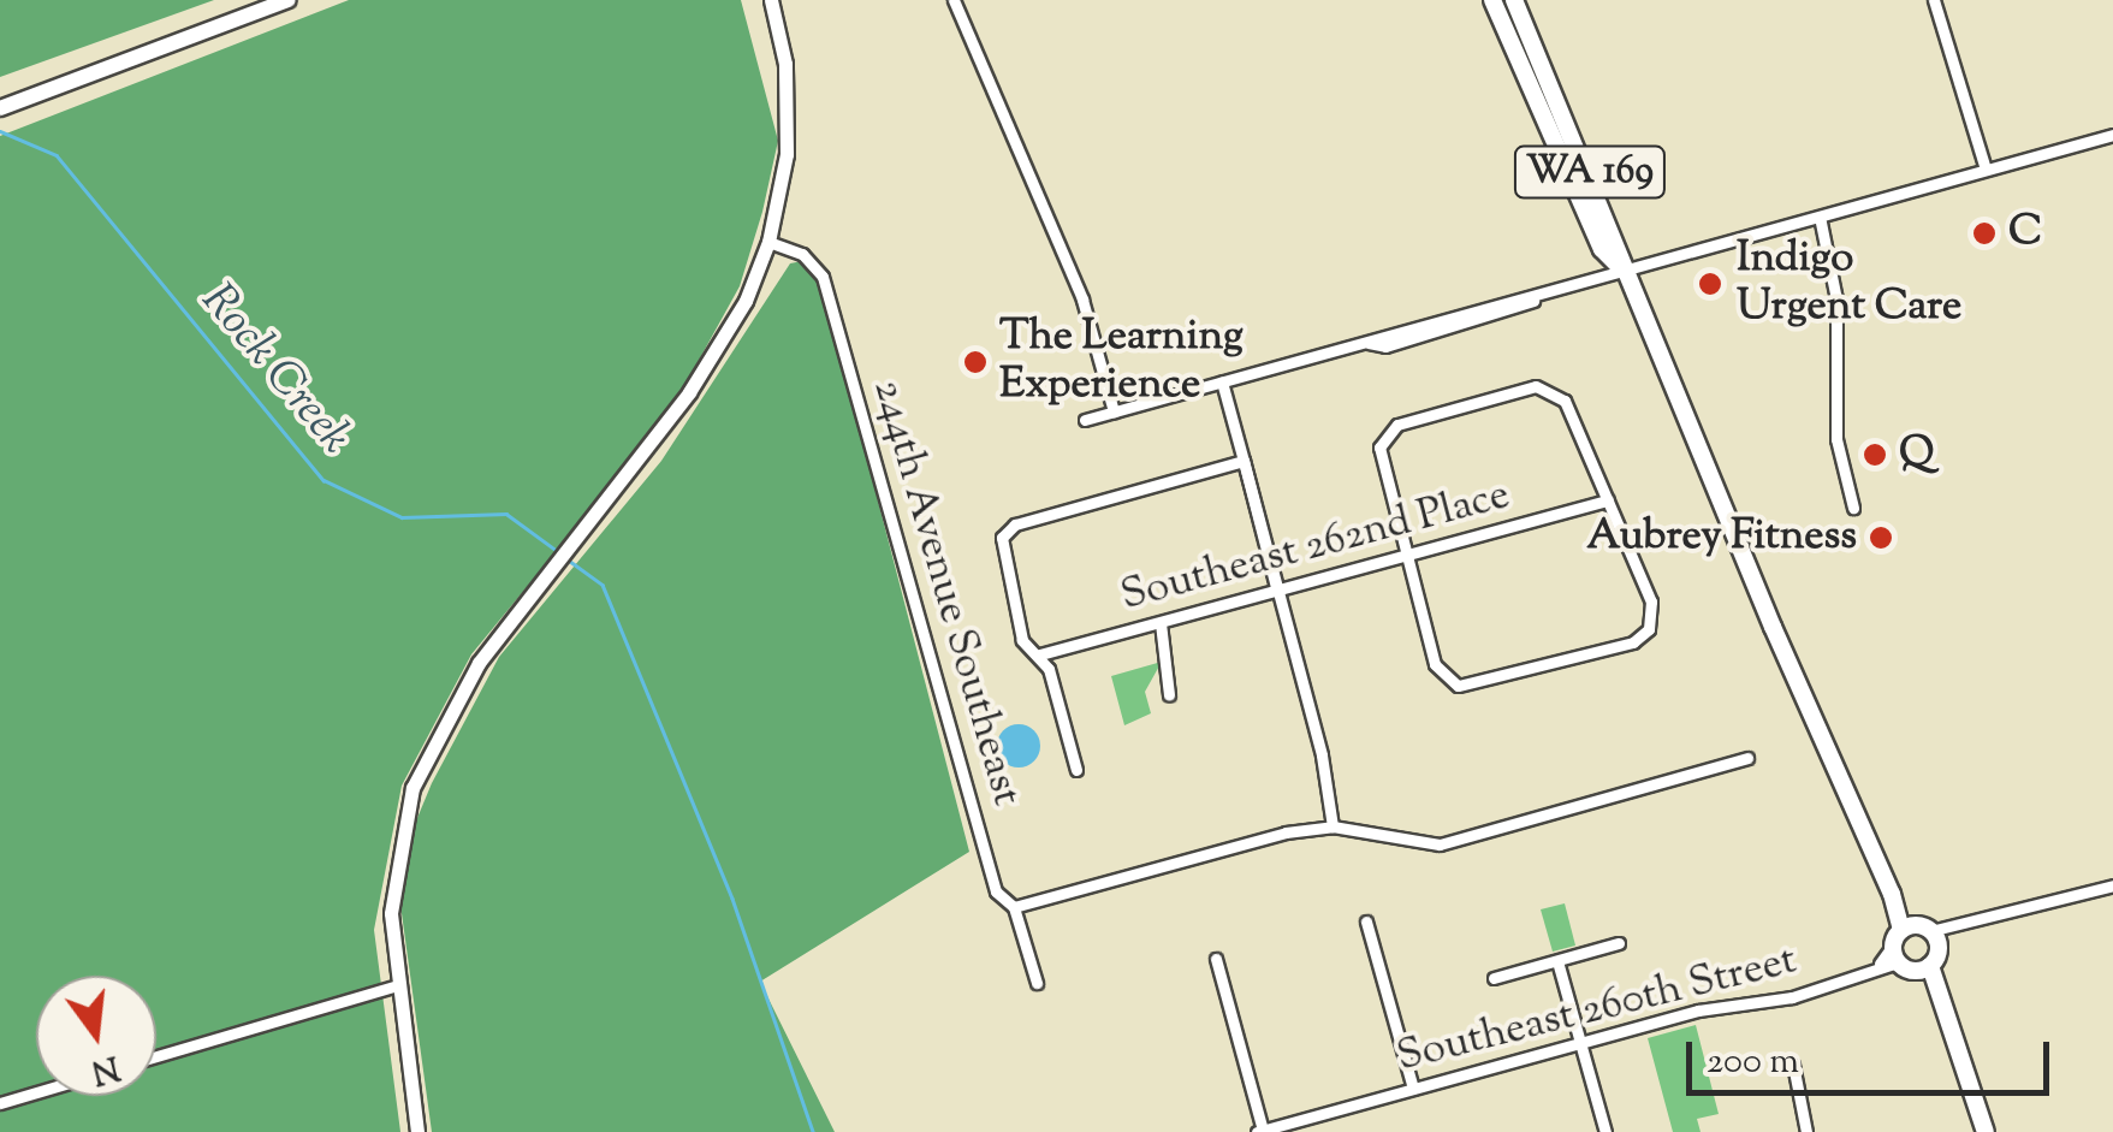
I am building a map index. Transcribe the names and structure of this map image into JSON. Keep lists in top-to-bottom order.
{
  "streets": {
    "main road": ["WA 169"],
    "street": ["Southeast 262nd Place", "244th Avenue Southeast", "Southeast 260th Street"]
  },
  "crossings": [
    ["WA 169", "Southeast 260th Street"]
  ],
  "water": ["Rock Creek"],
  "places": [
    "C",
    "Indigo Urgent Care",
    "The Learning Experience",
    "Q",
    "Aubrey Fitness"
  ],
  "scale_bar": "200 m",
  "north": "bottom"
}
